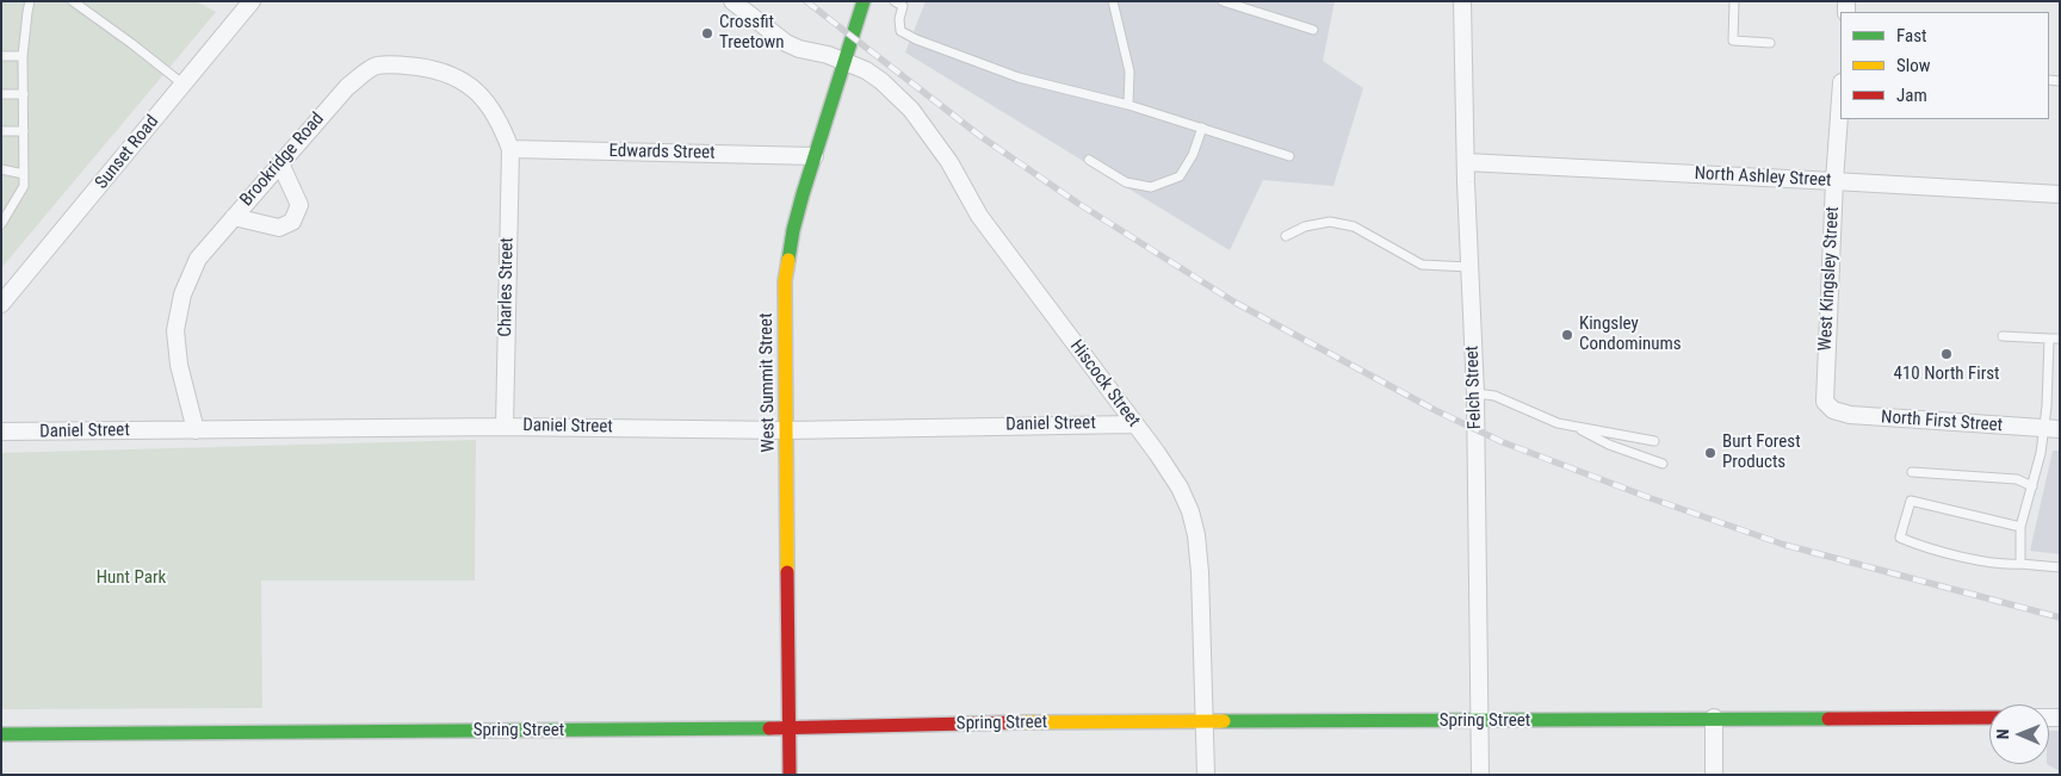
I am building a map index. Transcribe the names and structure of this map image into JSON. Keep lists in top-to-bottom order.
{
  "streets": {
    "street": [
      "Sunset Road",
      "Edwards Street",
      "Brookridge Road",
      "North Ashley Street",
      "West Kingsley Street",
      "Charles Street",
      "West Summit Street",
      "Hiscock Street",
      "Felch Street",
      "North First Street",
      "Daniel Street",
      "Spring Street"
    ]
  },
  "crossings": [
    ["Edwards Street", "Brookridge Road"],
    ["Edwards Street", "Charles Street"],
    ["Edwards Street", "West Summit Street"],
    ["Brookridge Road", "Charles Street"],
    ["Brookridge Road", "Daniel Street"],
    ["North Ashley Street", "West Kingsley Street"],
    ["North Ashley Street", "Felch Street"],
    ["West Kingsley Street", "North First Street"],
    ["Charles Street", "Daniel Street"],
    ["West Summit Street", "Hiscock Street"],
    ["West Summit Street", "Daniel Street"],
    ["West Summit Street", "Spring Street"],
    ["Hiscock Street", "Daniel Street"],
    ["Hiscock Street", "Spring Street"],
    ["Felch Street", "Spring Street"]
  ],
  "parks": ["Hunt Park"],
  "places": [
    "Crossfit Treetown",
    "Kingsley Condominums",
    "410 North First",
    "Burt Forest Products"
  ],
  "legend": ["Fast", "Slow", "Jam"],
  "north": "left"
}
